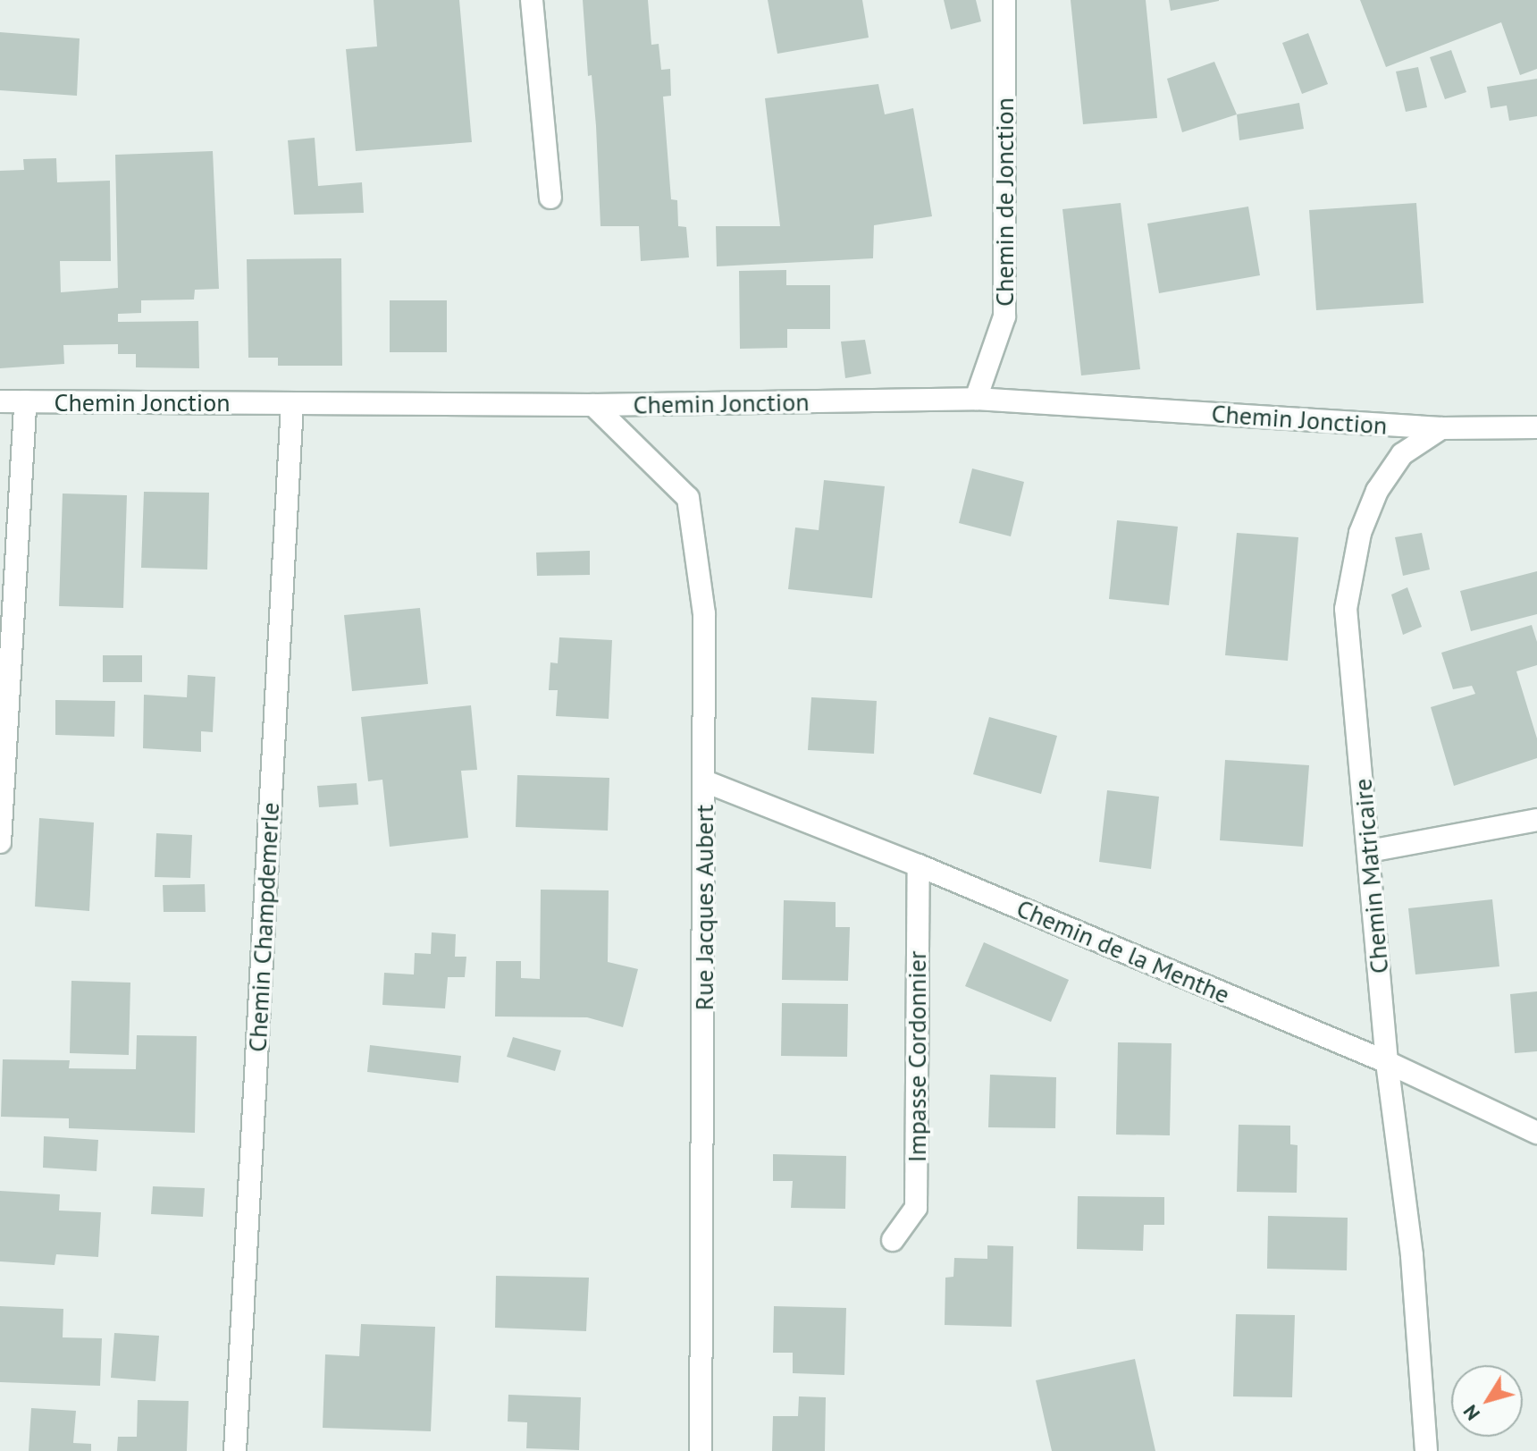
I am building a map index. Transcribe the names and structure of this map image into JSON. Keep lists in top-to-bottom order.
{
  "streets": {
    "street": [
      "Chemin de Jonction",
      "Chemin Jonction",
      "Chemin Matricaire",
      "Rue Jacques Aubert",
      "Chemin Champdemerle",
      "Chemin de la Menthe",
      "Impasse Cordonnier"
    ]
  },
  "crossings": [
    ["Chemin de Jonction", "Chemin Jonction"],
    ["Chemin Jonction", "Chemin Matricaire"],
    ["Chemin Jonction", "Rue Jacques Aubert"],
    ["Chemin Jonction", "Chemin Champdemerle"],
    ["Chemin Matricaire", "Chemin de la Menthe"],
    ["Rue Jacques Aubert", "Chemin de la Menthe"],
    ["Chemin de la Menthe", "Impasse Cordonnier"]
  ],
  "north": "bottom left"
}
